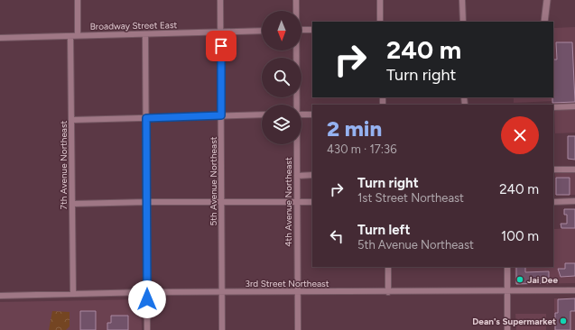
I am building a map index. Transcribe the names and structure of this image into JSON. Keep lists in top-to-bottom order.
{
  "streets": {
    "street": [
      "Broadway Street East",
      "7th Avenue Northeast",
      "5th Avenue Northeast",
      "4th Avenue Northeast",
      "3rd Street Northeast"
    ]
  },
  "crossings": [
    ["Broadway Street East", "7th Avenue Northeast"],
    ["Broadway Street East", "5th Avenue Northeast"],
    ["7th Avenue Northeast", "3rd Street Northeast"],
    ["5th Avenue Northeast", "3rd Street Northeast"],
    ["4th Avenue Northeast", "3rd Street Northeast"]
  ],
  "places": ["Jai Dee", "Dean's Supermarket"],
  "north": "bottom",
  "page": {
    "turn": ["240 m", "Turn right"],
    "heading": ["2 min", "430 m · 17:36"],
    "list": [
      {
        "name": "Turn right",
        "note": "1st Street Northeast",
        "value": "240 m"
      },
      {
        "name": "Turn left",
        "note": "5th Avenue Northeast",
        "value": "100 m"
      }
    ]
  }
}
